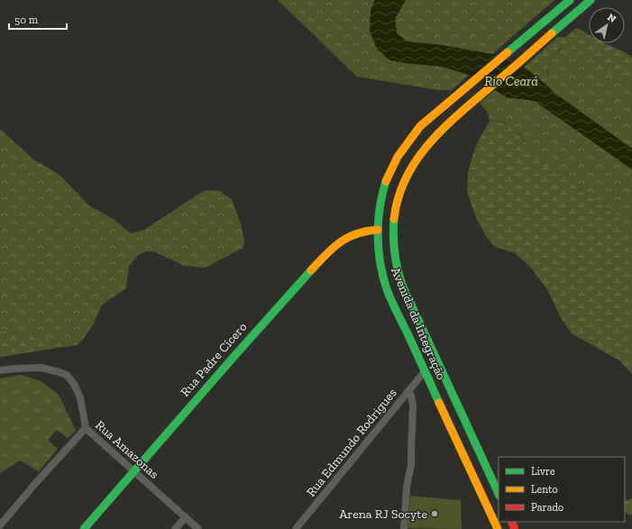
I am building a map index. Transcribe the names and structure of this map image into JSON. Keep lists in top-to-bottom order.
{
  "streets": {
    "main road": ["Avenida da Integração", "Rua Padre Cícero"],
    "street": ["Rua Edmundo Rodrigues", "Rua Amazonas"]
  },
  "crossings": [
    ["Avenida da Integração", "Rua Padre Cícero"],
    ["Avenida da Integração", "Rua Edmundo Rodrigues"],
    ["Rua Padre Cícero", "Rua Amazonas"]
  ],
  "water": ["Rio Ceará"],
  "places": ["Arena RJ Socyte"],
  "legend": ["Livre", "Lento", "Parado"],
  "scale_bar": "50 m",
  "north": "top right"
}
